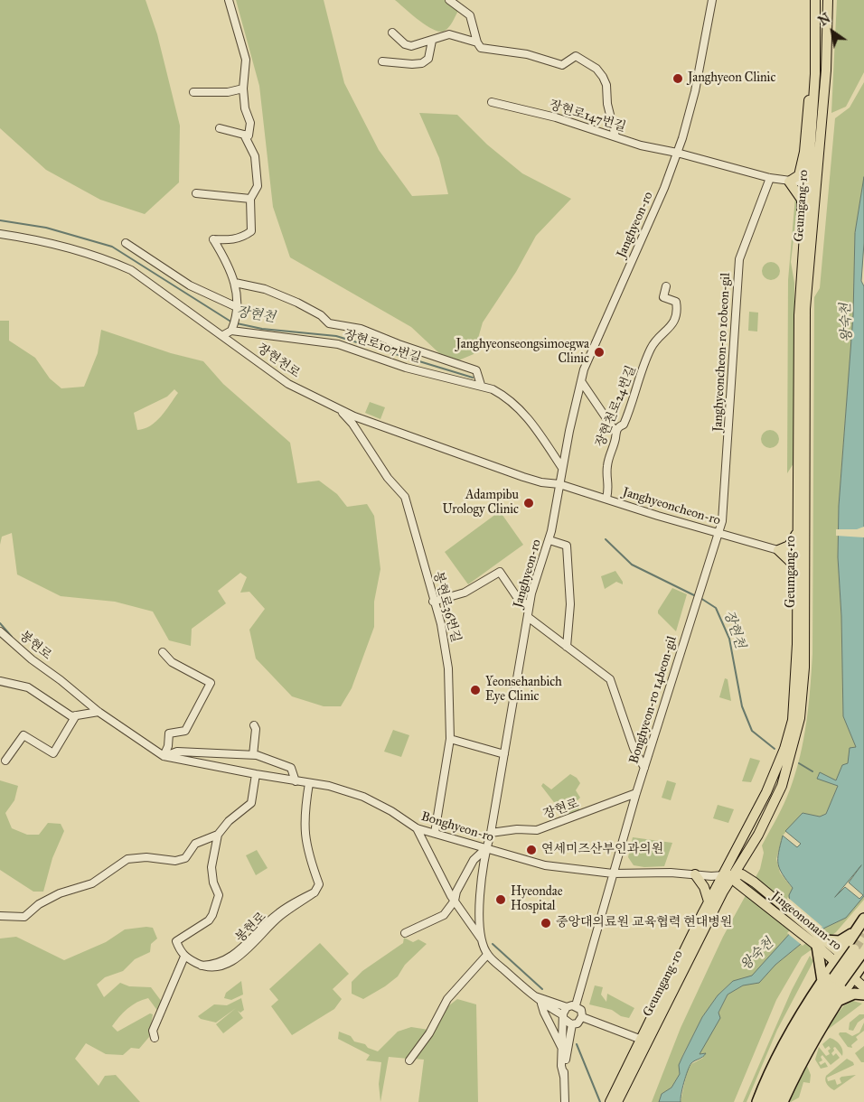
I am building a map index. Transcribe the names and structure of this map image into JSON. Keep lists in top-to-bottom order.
{
  "streets": {
    "main road": ["Geumgang-ro", "Jingeononam-ro"],
    "street": [
      "장현로147번길",
      "Janghyeon-ro",
      "장현로107번길",
      "Janghyeoncheon-ro 10beon-gil",
      "장현천로",
      "장현천로24번길",
      "Janghyeoncheon-ro",
      "봉현로36번길",
      "봉현로",
      "Bonghyeon-ro 14beon-gil",
      "장현로",
      "Bonghyeon-ro"
    ]
  },
  "crossings": [
    ["장현로147번길", "Janghyeon-ro"],
    ["Geumgang-ro", "Bonghyeon-ro"],
    ["Geumgang-ro", "Jingeononam-ro"],
    ["Janghyeon-ro", "장현로107번길"],
    ["Janghyeon-ro", "장현천로"],
    ["Janghyeon-ro", "Janghyeoncheon-ro"],
    ["Janghyeon-ro", "장현로"],
    ["Janghyeon-ro", "Bonghyeon-ro"],
    ["Janghyeoncheon-ro 10beon-gil", "Janghyeoncheon-ro"],
    ["Janghyeoncheon-ro 10beon-gil", "Bonghyeon-ro 14beon-gil"],
    ["장현천로", "Janghyeoncheon-ro"],
    ["장현천로", "봉현로36번길"],
    ["장현천로24번길", "Janghyeoncheon-ro"],
    ["Janghyeoncheon-ro", "Bonghyeon-ro 14beon-gil"],
    ["봉현로36번길", "Bonghyeon-ro"],
    ["봉현로", "Bonghyeon-ro"],
    ["Bonghyeon-ro 14beon-gil", "장현로"],
    ["Bonghyeon-ro 14beon-gil", "Bonghyeon-ro"],
    ["Bonghyeon-ro", "Jingeononam-ro"]
  ],
  "water": ["장현천", "왕숙천"],
  "places": [
    "Janghyeon Clinic",
    "Janghyeonseongsimoegwa Clinic",
    "Adampibu Urology Clinic",
    "Yeonsehanbich Eye Clinic",
    "연세미즈산부인과의원",
    "Hyeondae Hospital",
    "중앙대의료원 교육협력 현대병원"
  ],
  "north": "top left"
}
